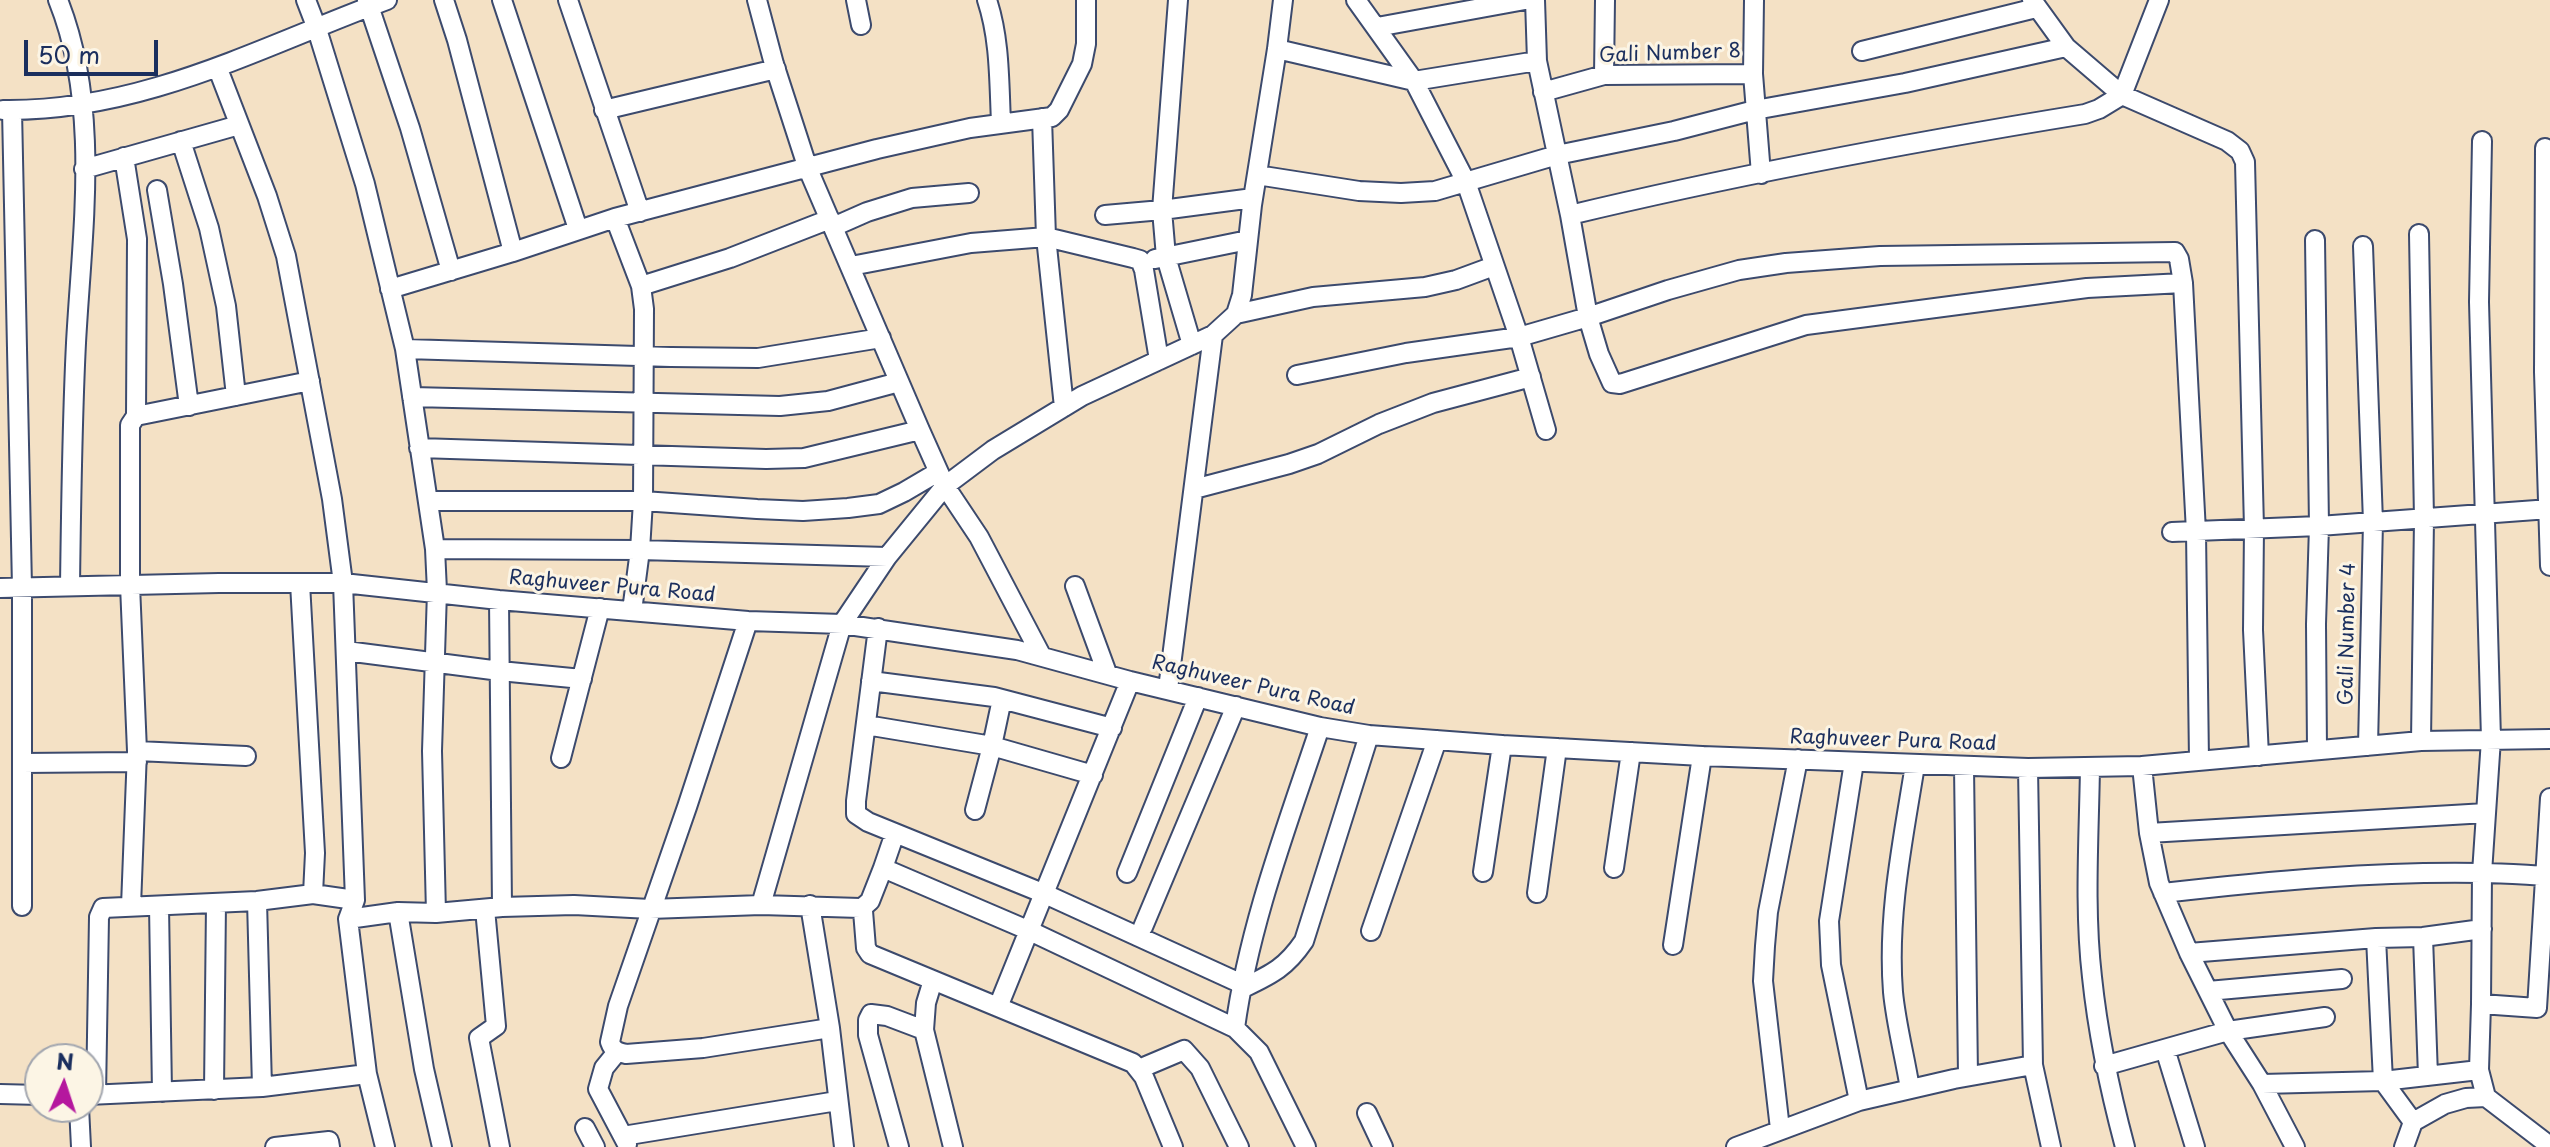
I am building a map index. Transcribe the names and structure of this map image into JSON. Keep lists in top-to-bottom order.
{
  "streets": {
    "street": ["Gali Number 8", "Raghuveer Pura Road", "Gali Number 4"]
  },
  "crossings": [
    ["Raghuveer Pura Road", "Gali Number 4"]
  ],
  "scale_bar": "50 m",
  "north": "top"
}
